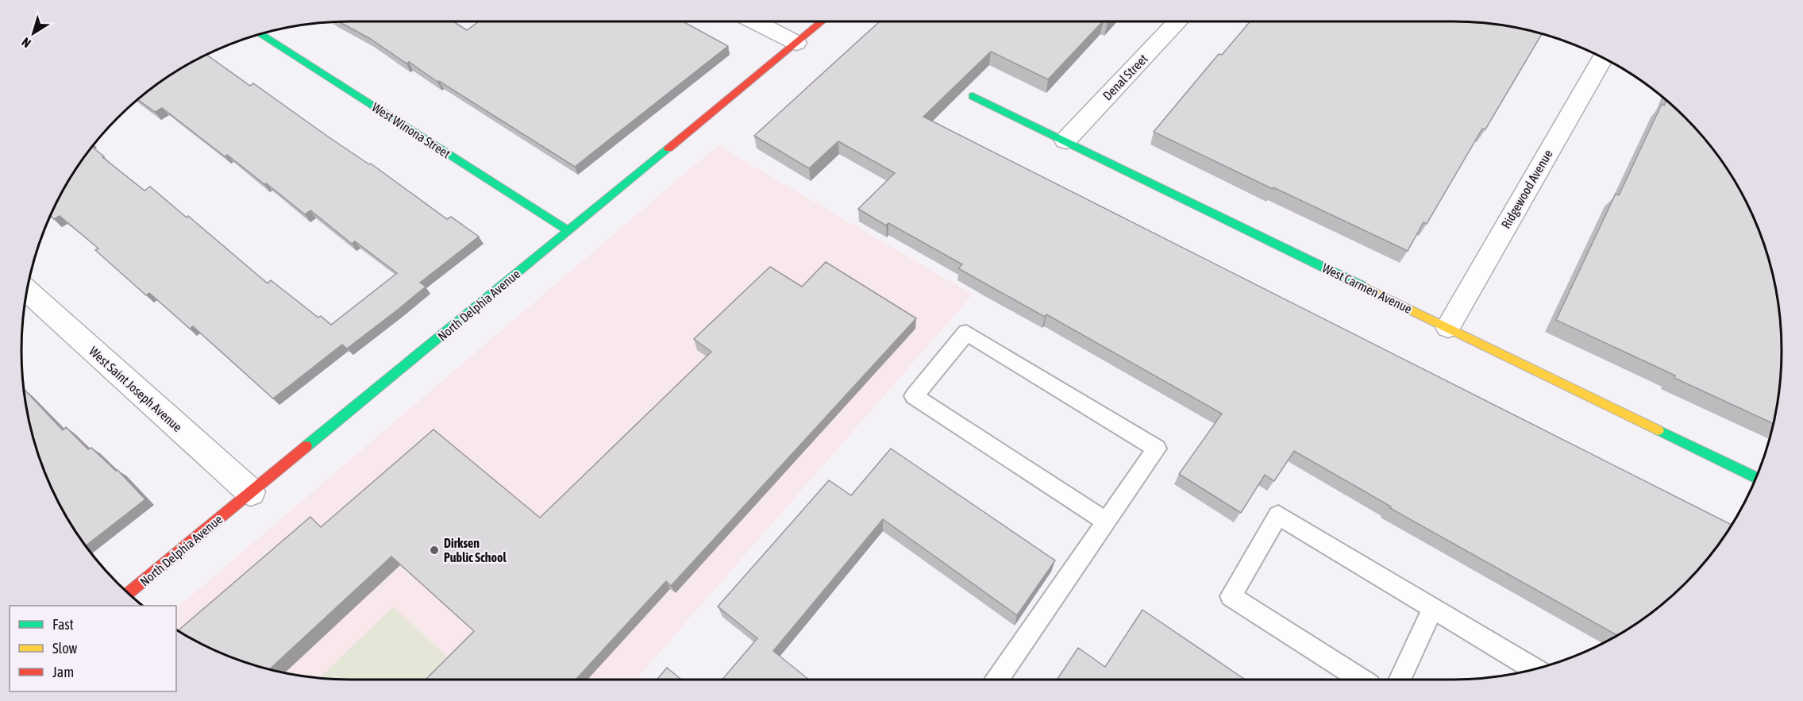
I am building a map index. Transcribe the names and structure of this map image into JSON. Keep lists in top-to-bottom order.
{
  "streets": {
    "street": [
      "Denal Street",
      "West Winona Street",
      "Ridgewood Avenue",
      "West Carmen Avenue",
      "North Delphia Avenue",
      "West Saint Joseph Avenue"
    ]
  },
  "crossings": [
    ["Denal Street", "West Carmen Avenue"],
    ["West Winona Street", "North Delphia Avenue"],
    ["Ridgewood Avenue", "West Carmen Avenue"],
    ["North Delphia Avenue", "West Saint Joseph Avenue"]
  ],
  "places": ["Dirksen Public School"],
  "legend": ["Fast", "Slow", "Jam"],
  "north": "bottom left"
}
